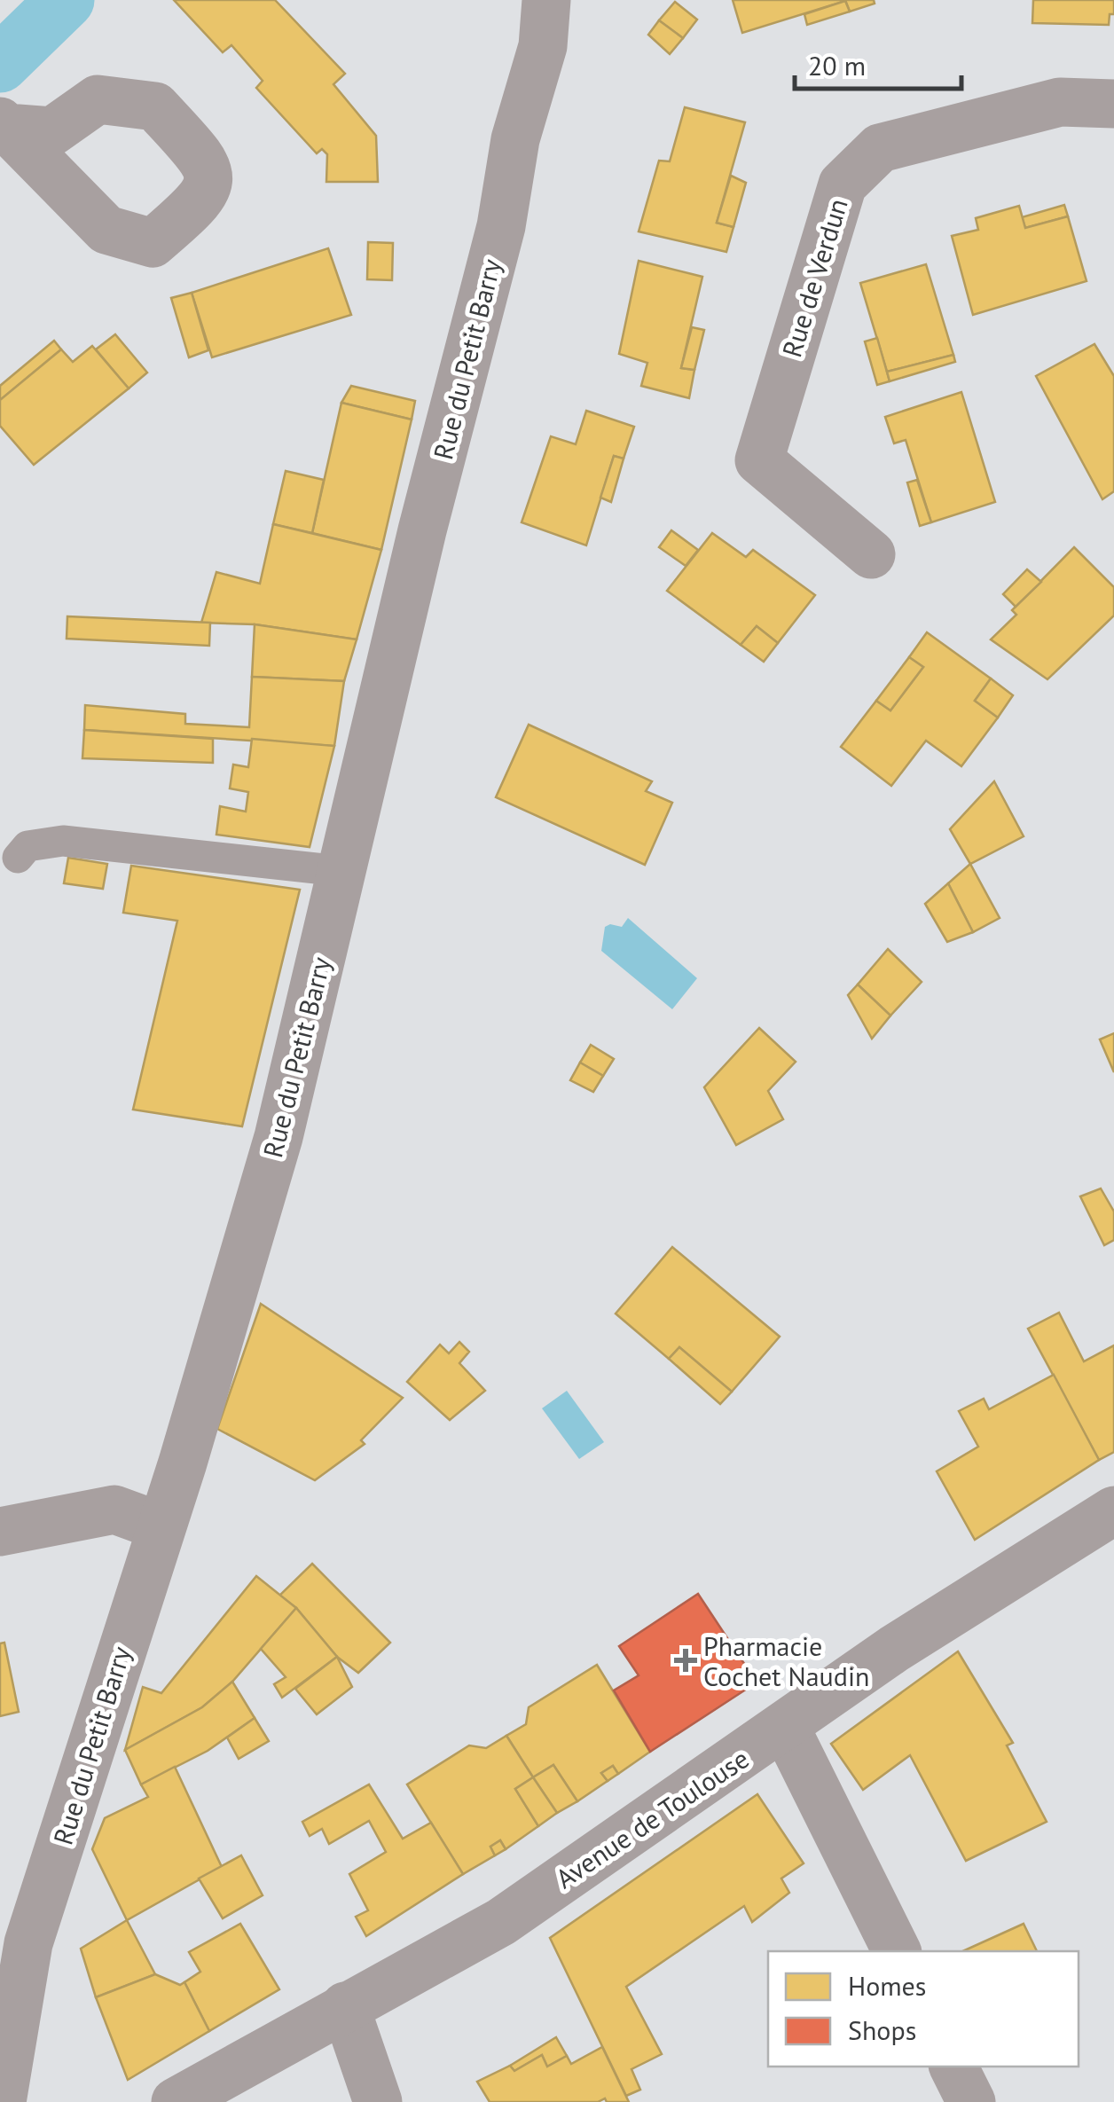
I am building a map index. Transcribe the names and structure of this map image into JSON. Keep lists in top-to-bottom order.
{
  "streets": {
    "street": ["Rue de Verdun", "Rue du Petit Barry", "Avenue de Toulouse"]
  },
  "places": {
    "health": ["Pharmacie Cochet Naudin"]
  },
  "legend": ["Homes", "Shops"],
  "scale_bar": "20 m"
}
